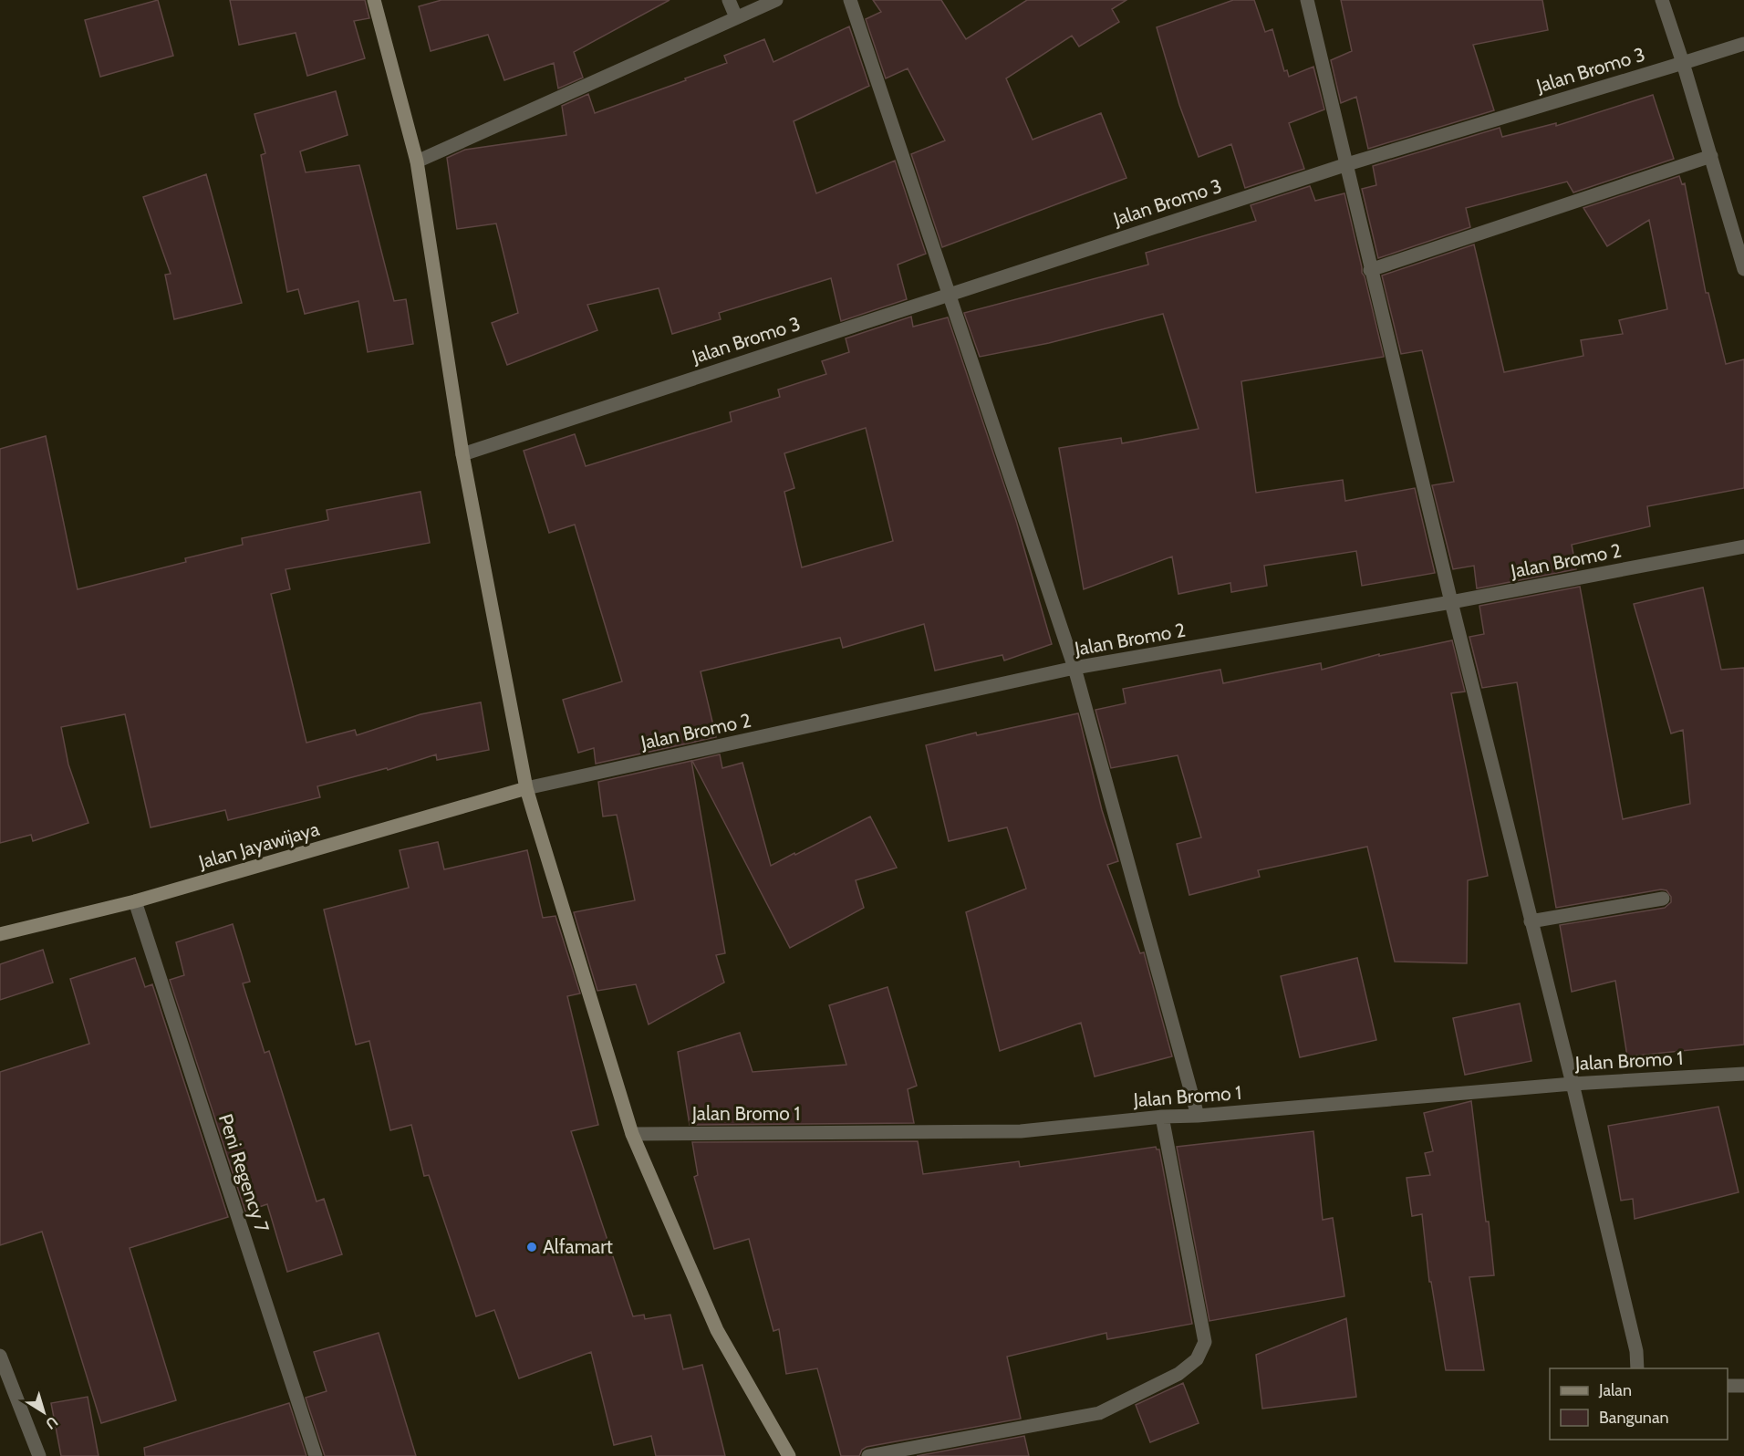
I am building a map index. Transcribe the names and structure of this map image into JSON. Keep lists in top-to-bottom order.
{
  "streets": {
    "main road": ["Jalan Jayawijaya"],
    "street": [
      "Jalan Bromo 3",
      "Jalan Bromo 2",
      "Jalan Bromo 1",
      "Peni Regency 7"
    ]
  },
  "crossings": [
    ["Jalan Bromo 2", "Jalan Jayawijaya"],
    ["Jalan Jayawijaya", "Peni Regency 7"]
  ],
  "places": ["Alfamart"],
  "legend": ["Jalan", "Bangunan"],
  "north": "bottom right"
}
